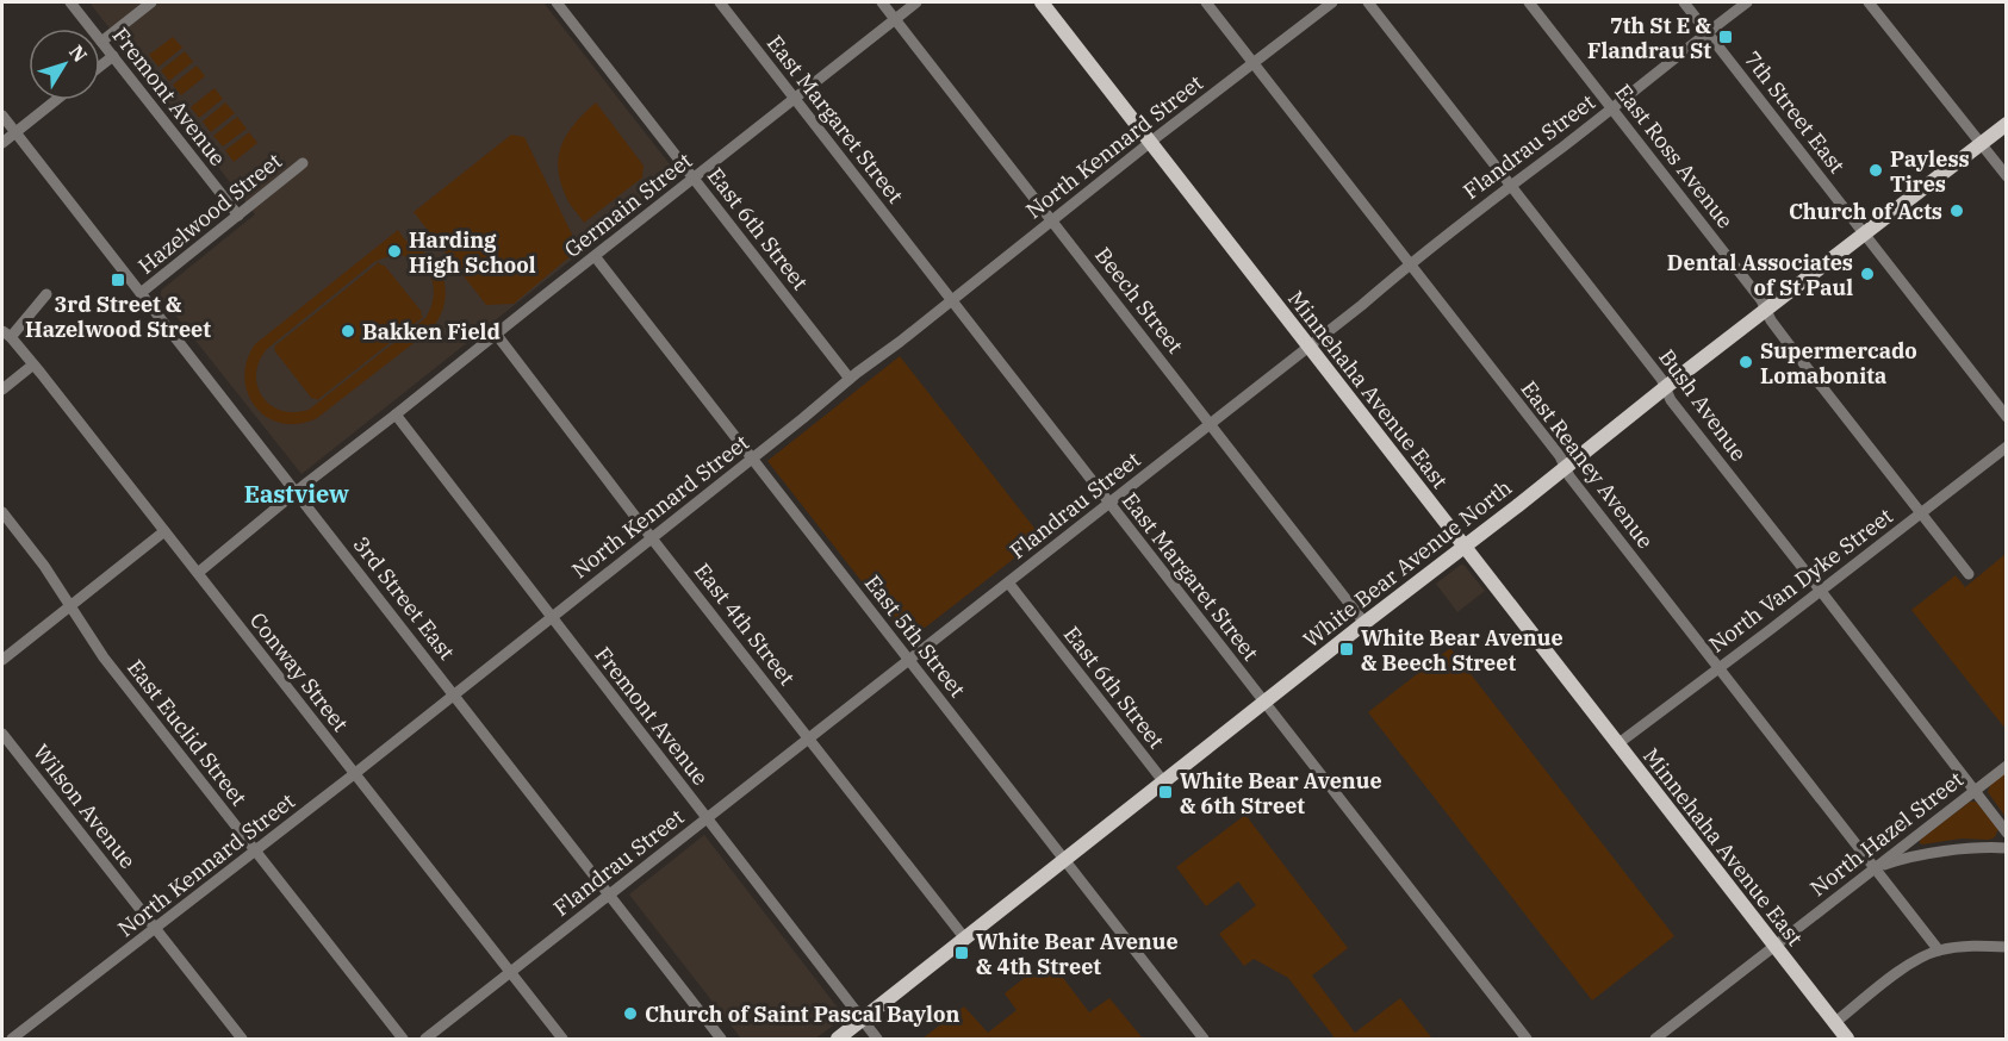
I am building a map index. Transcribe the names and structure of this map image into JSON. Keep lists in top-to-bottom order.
{
  "streets": {
    "main road": ["Minnehaha Avenue East", "White Bear Avenue North"],
    "street": [
      "Fremont Avenue",
      "7th Street East",
      "East Margaret Street",
      "North Kennard Street",
      "Flandrau Street",
      "East Ross Avenue",
      "Germain Street",
      "Hazelwood Street",
      "East 6th Street",
      "Beech Street",
      "Bush Avenue",
      "East Reaney Avenue",
      "North Van Dyke Street",
      "3rd Street East",
      "East 4th Street",
      "East 5th Street",
      "Conway Street",
      "East Euclid Street",
      "Wilson Avenue",
      "North Hazel Street"
    ]
  },
  "crossings": [
    ["Fremont Avenue", "North Kennard Street"],
    ["Fremont Avenue", "Flandrau Street"],
    ["Fremont Avenue", "Germain Street"],
    ["Fremont Avenue", "Hazelwood Street"],
    ["Fremont Avenue", "White Bear Avenue North"],
    ["7th Street East", "Flandrau Street"],
    ["7th Street East", "White Bear Avenue North"],
    ["East Margaret Street", "North Kennard Street"],
    ["East Margaret Street", "Flandrau Street"],
    ["East Margaret Street", "Germain Street"],
    ["East Margaret Street", "White Bear Avenue North"],
    ["North Kennard Street", "East 6th Street"],
    ["North Kennard Street", "Beech Street"],
    ["North Kennard Street", "Minnehaha Avenue East"],
    ["North Kennard Street", "East Reaney Avenue"],
    ["North Kennard Street", "3rd Street East"],
    ["North Kennard Street", "East 4th Street"],
    ["North Kennard Street", "East 5th Street"],
    ["North Kennard Street", "Conway Street"],
    ["North Kennard Street", "East Euclid Street"],
    ["North Kennard Street", "Wilson Avenue"],
    ["Flandrau Street", "East Ross Avenue"],
    ["Flandrau Street", "East 6th Street"],
    ["Flandrau Street", "Beech Street"],
    ["Flandrau Street", "Minnehaha Avenue East"],
    ["Flandrau Street", "Bush Avenue"],
    ["Flandrau Street", "East Reaney Avenue"],
    ["Flandrau Street", "3rd Street East"],
    ["Flandrau Street", "East 4th Street"],
    ["Flandrau Street", "East 5th Street"],
    ["Flandrau Street", "Conway Street"],
    ["East Ross Avenue", "White Bear Avenue North"],
    ["East Ross Avenue", "North Van Dyke Street"],
    ["Germain Street", "East 6th Street"],
    ["Germain Street", "Beech Street"],
    ["Germain Street", "3rd Street East"],
    ["Germain Street", "East 4th Street"],
    ["Germain Street", "East 5th Street"],
    ["Germain Street", "Conway Street"],
    ["Hazelwood Street", "3rd Street East"],
    ["East 6th Street", "White Bear Avenue North"],
    ["Beech Street", "White Bear Avenue North"],
    ["Minnehaha Avenue East", "White Bear Avenue North"],
    ["Minnehaha Avenue East", "North Van Dyke Street"],
    ["Minnehaha Avenue East", "North Hazel Street"],
    ["Bush Avenue", "White Bear Avenue North"],
    ["Bush Avenue", "North Van Dyke Street"],
    ["Bush Avenue", "North Hazel Street"],
    ["East Reaney Avenue", "White Bear Avenue North"],
    ["East Reaney Avenue", "North Van Dyke Street"],
    ["East Reaney Avenue", "North Hazel Street"],
    ["White Bear Avenue North", "East 4th Street"],
    ["White Bear Avenue North", "East 5th Street"]
  ],
  "districts": ["Eastview"],
  "places": {
    "transit": [
      "7th St E & Flandrau St",
      "3rd Street & Hazelwood Street",
      "White Bear Avenue & Beech Street",
      "White Bear Avenue & 6th Street",
      "White Bear Avenue & 4th Street"
    ],
    "other": [
      "Payless Tires",
      "Church of Acts",
      "Harding High School",
      "Dental Associates of St Paul",
      "Bakken Field",
      "Supermercado Lomabonita",
      "Church of Saint Pascal Baylon"
    ]
  },
  "north": "top right"
}
